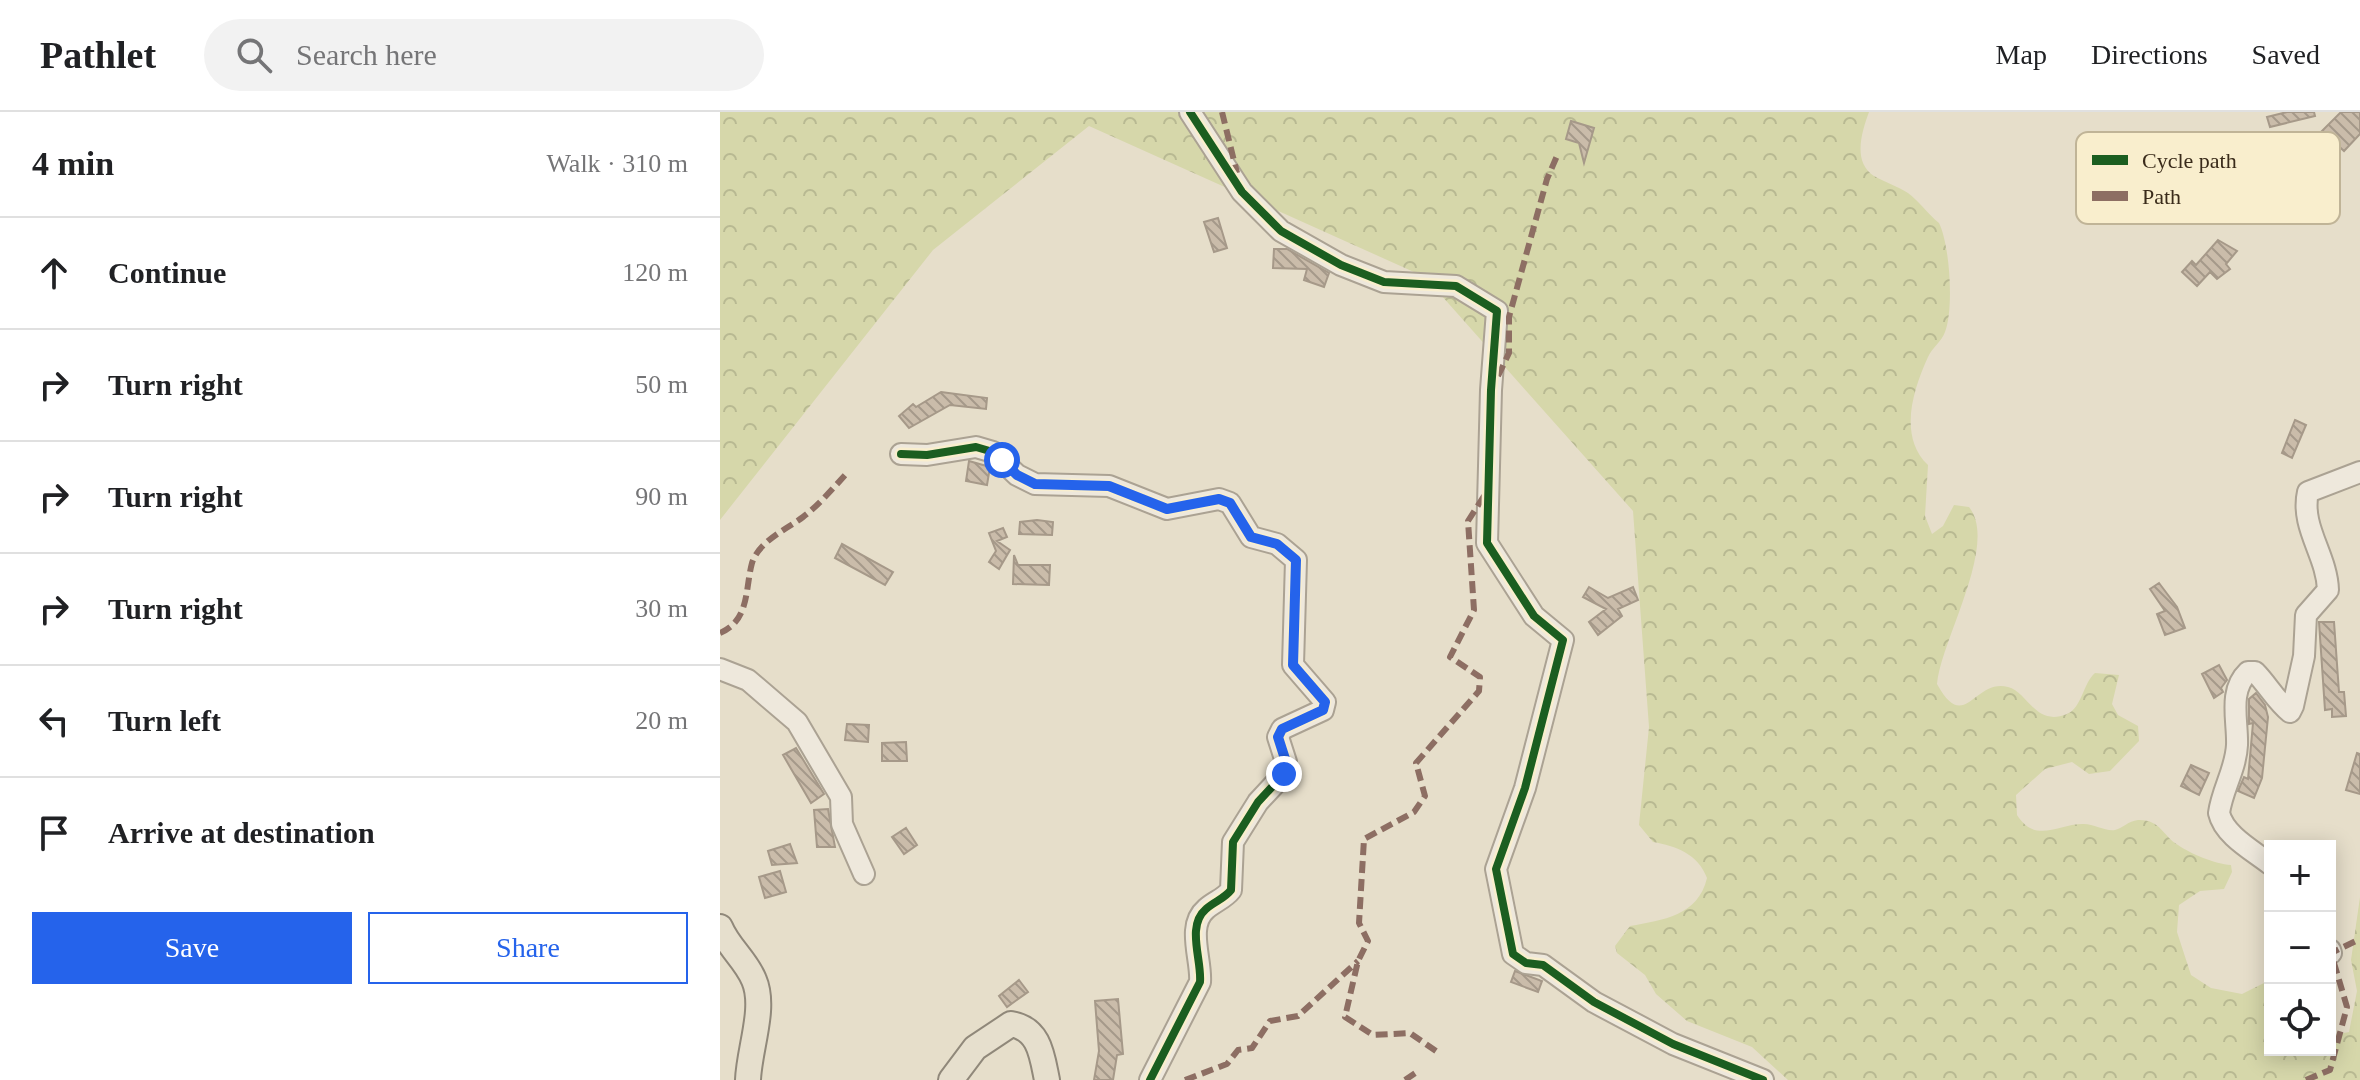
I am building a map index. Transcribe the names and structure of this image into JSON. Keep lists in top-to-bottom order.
{
  "legend": ["Cycle path", "Path"],
  "page": {
    "header": "Pathlet",
    "search": "Search here",
    "nav": ["Map", "Directions", "Saved"],
    "heading": ["4 min", "Walk · 310 m"],
    "list": [
      ["Continue", "120 m"],
      ["Turn right", "50 m"],
      ["Turn right", "90 m"],
      ["Turn right", "30 m"],
      ["Turn left", "20 m"],
      "Arrive at destination"
    ],
    "map_buttons": ["+", "−"],
    "buttons": ["Save", "Share"]
  }
}
